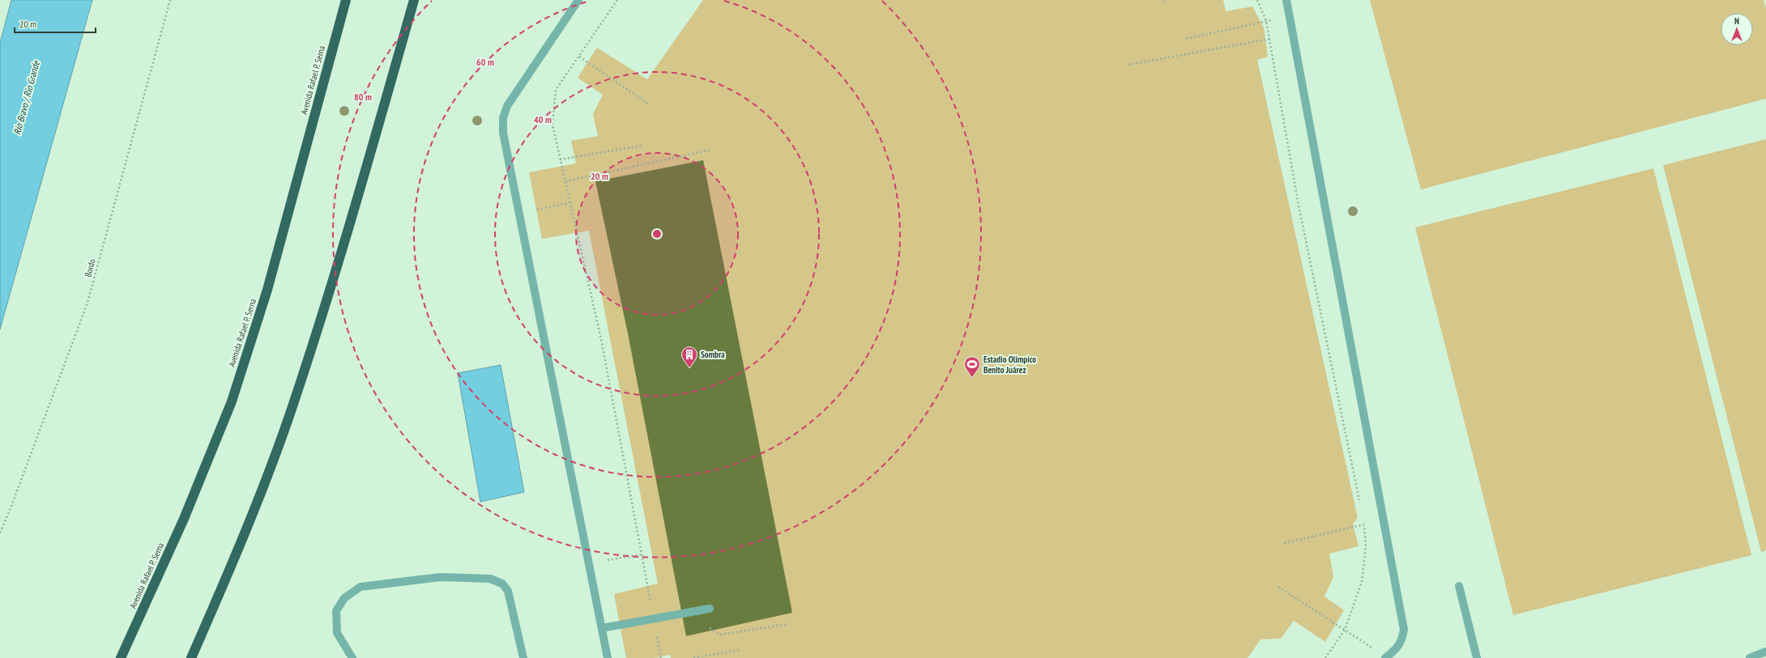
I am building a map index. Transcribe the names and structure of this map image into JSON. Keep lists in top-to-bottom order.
{
  "streets": {
    "highway": ["Avenida Rafael P. Serna"],
    "path": ["Bordo"]
  },
  "water": ["Río Bravo / Rio Grande"],
  "places": {
    "building": ["Sombra"],
    "sports": ["Estadio Olimpico Benito Juárez"]
  },
  "scale_bar": "20 m",
  "north": "top",
  "rings": [
    "60 m",
    "80 m",
    "40 m",
    "20 m"
  ]
}
